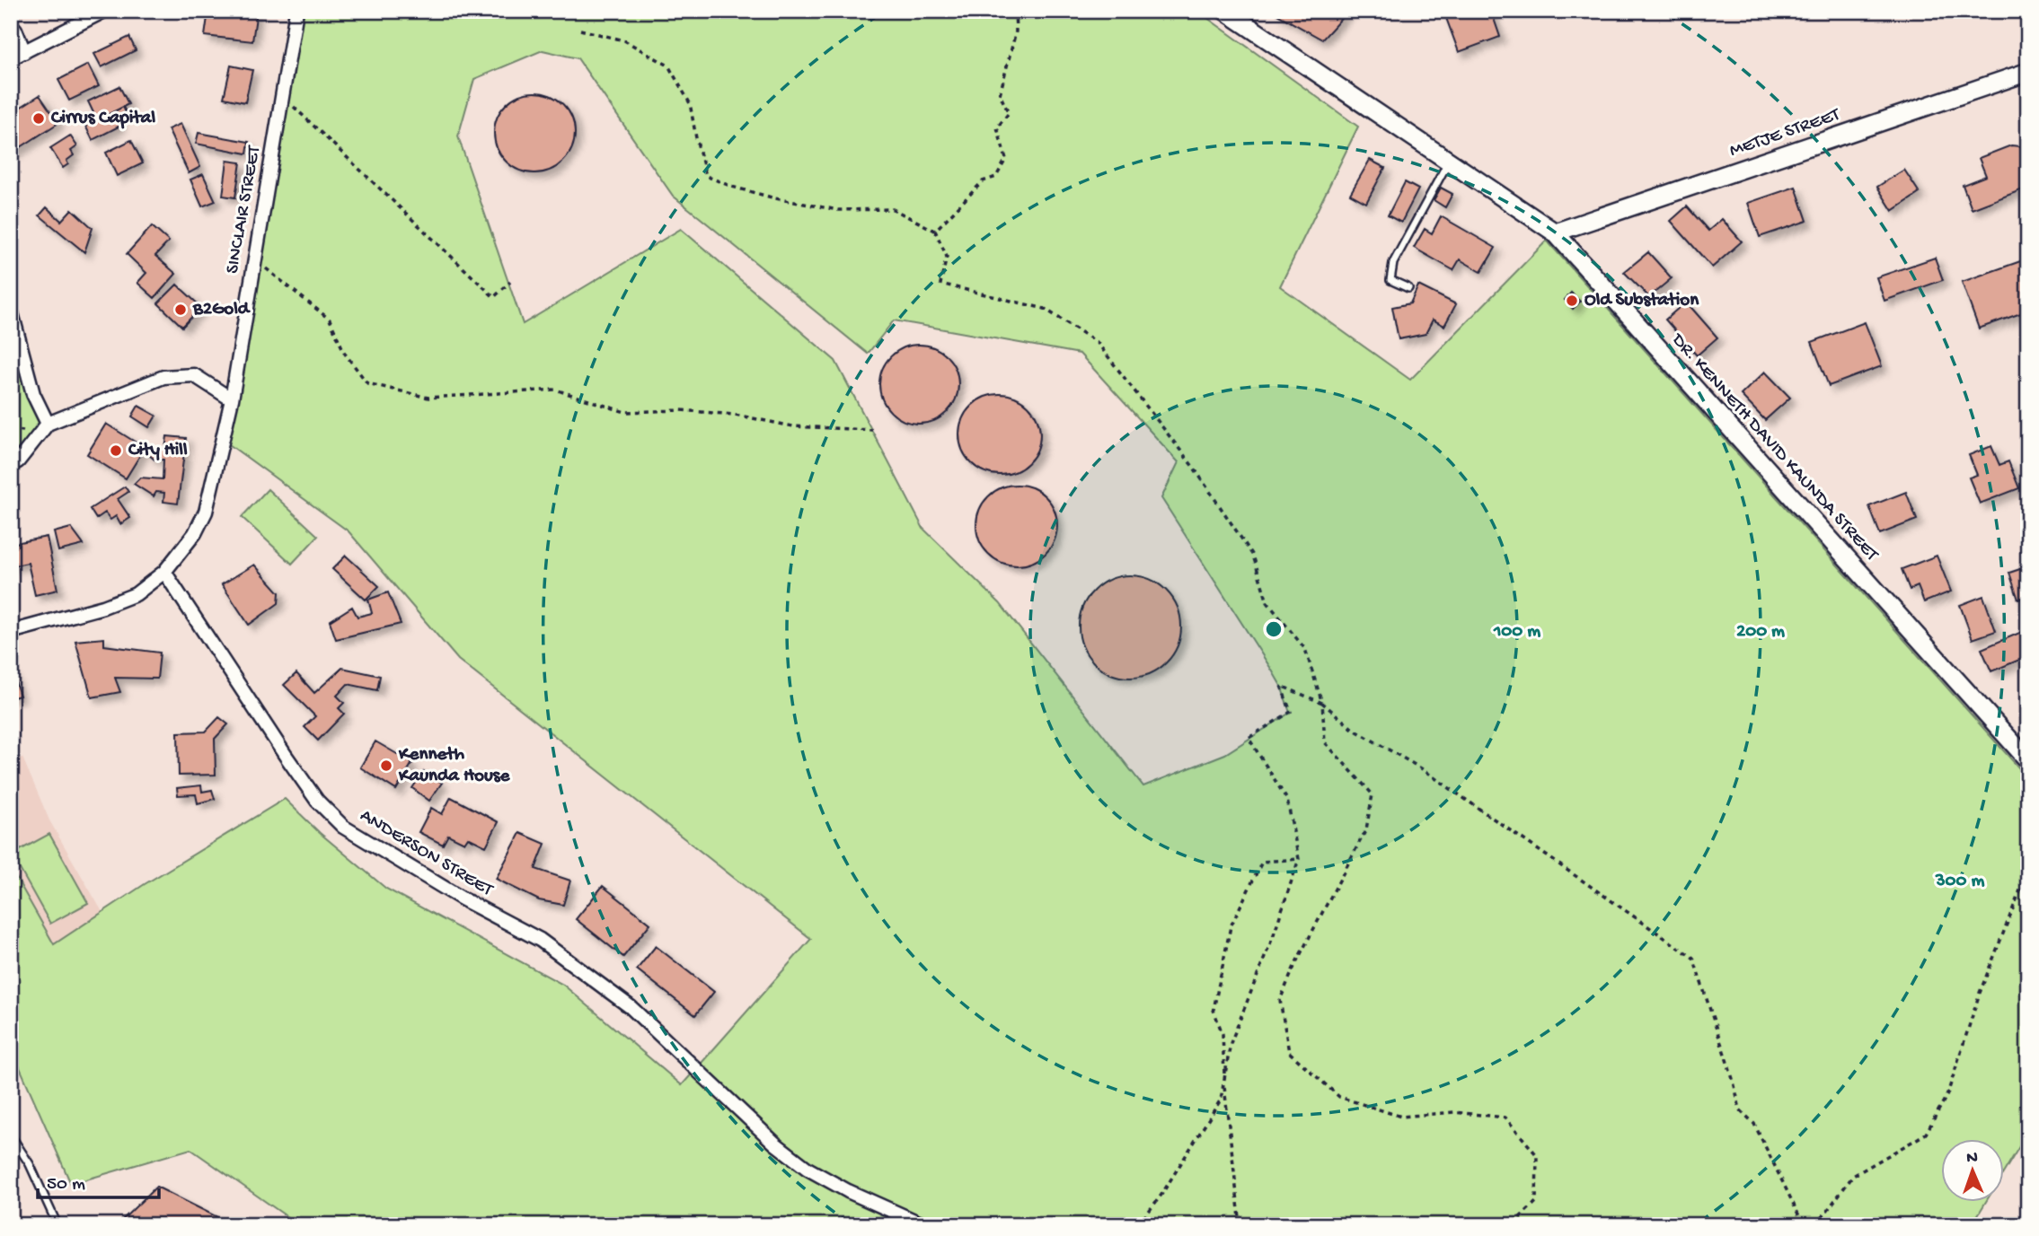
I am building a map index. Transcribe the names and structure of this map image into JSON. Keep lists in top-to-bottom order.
{
  "streets": {
    "street": [
      "METJE STREET",
      "SINCLAIR STREET",
      "DR. KENNETH DAVID KAUNDA STREET",
      "ANDERSON STREET"
    ]
  },
  "crossings": [
    ["METJE STREET", "DR. KENNETH DAVID KAUNDA STREET"],
    ["SINCLAIR STREET", "ANDERSON STREET"]
  ],
  "places": [
    "Cirrus Capital",
    "Old Substation",
    "B2Gold",
    "City Hill",
    "Kenneth Kaunda House"
  ],
  "scale_bar": "50 m",
  "north": "top",
  "rings": ["100 m", "200 m", "300 m"]
}
